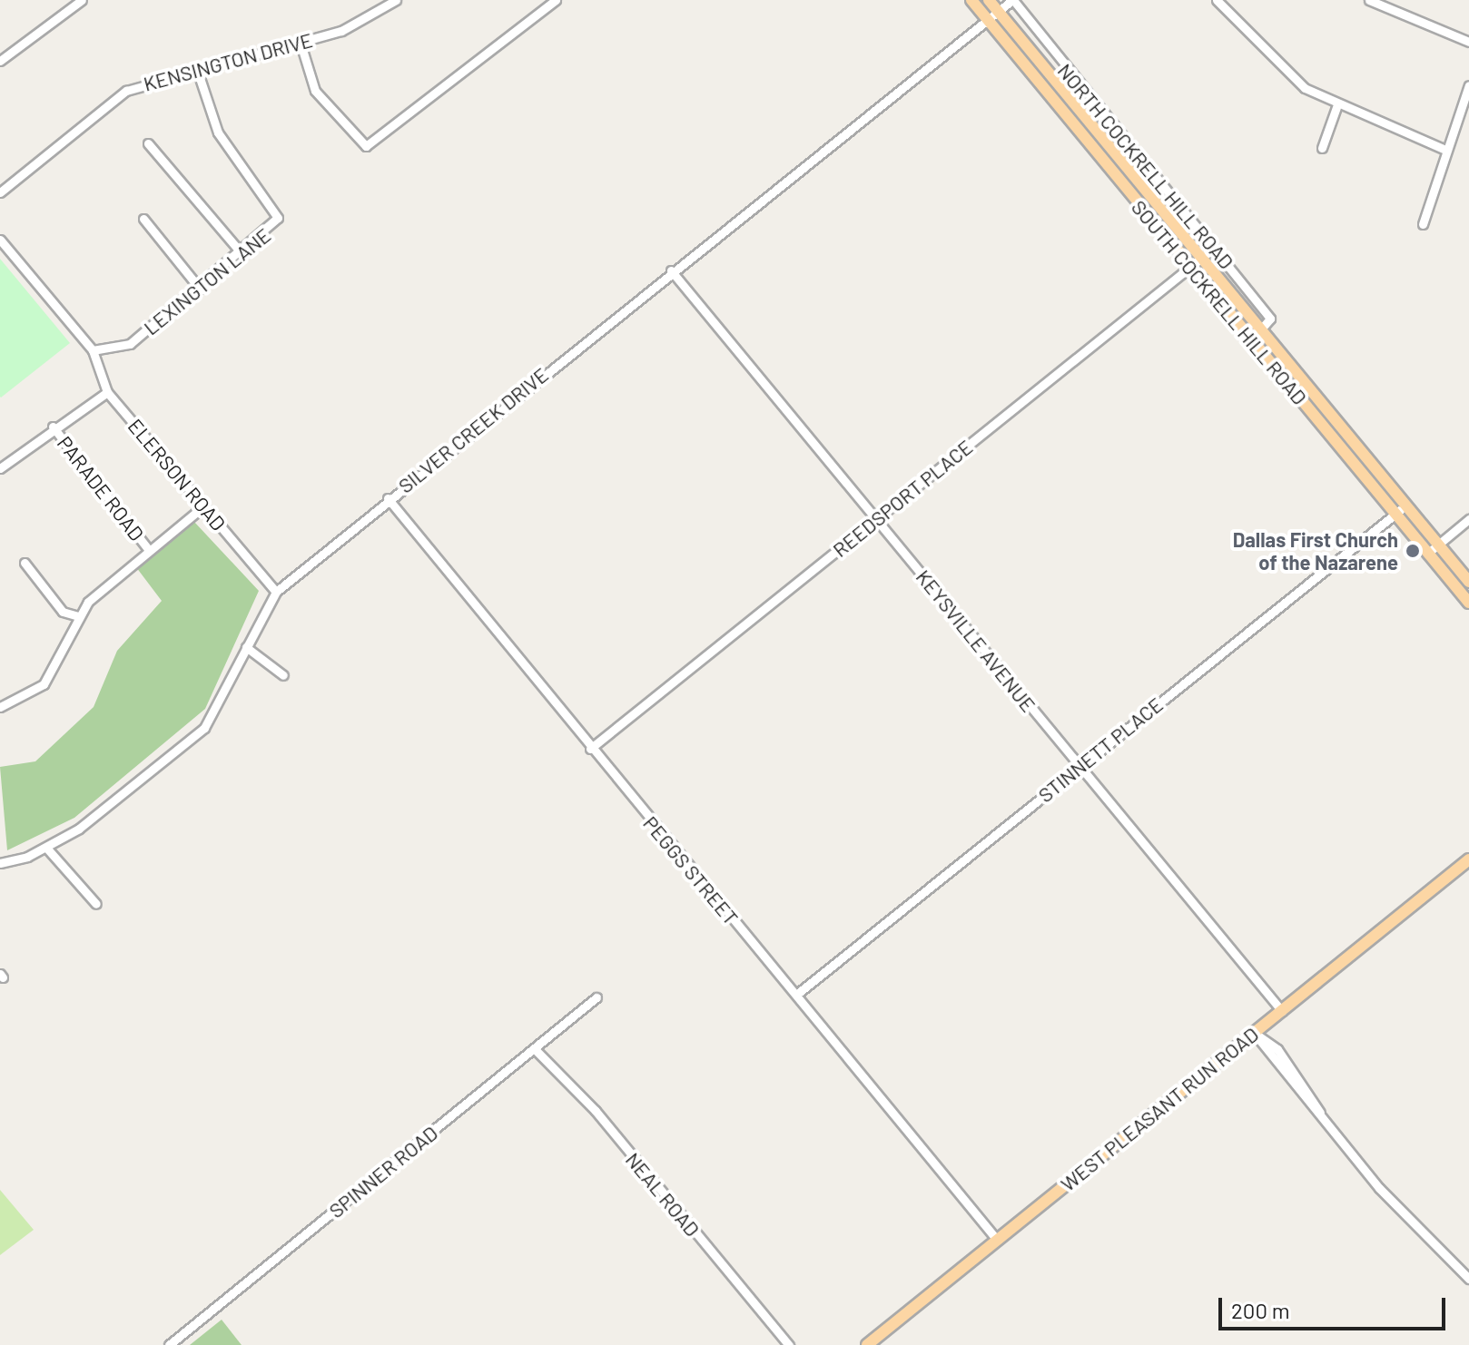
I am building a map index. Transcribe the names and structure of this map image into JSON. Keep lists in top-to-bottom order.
{
  "streets": {
    "main road": ["SOUTH COCKRELL HILL ROAD", "WEST PLEASANT RUN ROAD"],
    "street": [
      "KENSINGTON DRIVE",
      "NORTH COCKRELL HILL ROAD",
      "LEXINGTON LANE",
      "SILVER CREEK DRIVE",
      "ELERSON ROAD",
      "PARADE ROAD",
      "REEDSPORT PLACE",
      "KEYSVILLE AVENUE",
      "STINNETT PLACE",
      "PEGGS STREET",
      "SPINNER ROAD",
      "NEAL ROAD"
    ]
  },
  "crossings": [
    ["KENSINGTON DRIVE", "LEXINGTON LANE"],
    ["NORTH COCKRELL HILL ROAD", "SOUTH COCKRELL HILL ROAD"],
    ["NORTH COCKRELL HILL ROAD", "SILVER CREEK DRIVE"],
    ["NORTH COCKRELL HILL ROAD", "REEDSPORT PLACE"],
    ["LEXINGTON LANE", "ELERSON ROAD"],
    ["SOUTH COCKRELL HILL ROAD", "SILVER CREEK DRIVE"],
    ["SOUTH COCKRELL HILL ROAD", "REEDSPORT PLACE"],
    ["SOUTH COCKRELL HILL ROAD", "STINNETT PLACE"],
    ["SILVER CREEK DRIVE", "ELERSON ROAD"],
    ["SILVER CREEK DRIVE", "KEYSVILLE AVENUE"],
    ["SILVER CREEK DRIVE", "PEGGS STREET"],
    ["REEDSPORT PLACE", "KEYSVILLE AVENUE"],
    ["REEDSPORT PLACE", "PEGGS STREET"],
    ["KEYSVILLE AVENUE", "STINNETT PLACE"],
    ["KEYSVILLE AVENUE", "WEST PLEASANT RUN ROAD"],
    ["STINNETT PLACE", "PEGGS STREET"],
    ["PEGGS STREET", "WEST PLEASANT RUN ROAD"],
    ["SPINNER ROAD", "NEAL ROAD"]
  ],
  "places": ["Dallas First Church of the Nazarene"],
  "scale_bar": "200 m"
}
